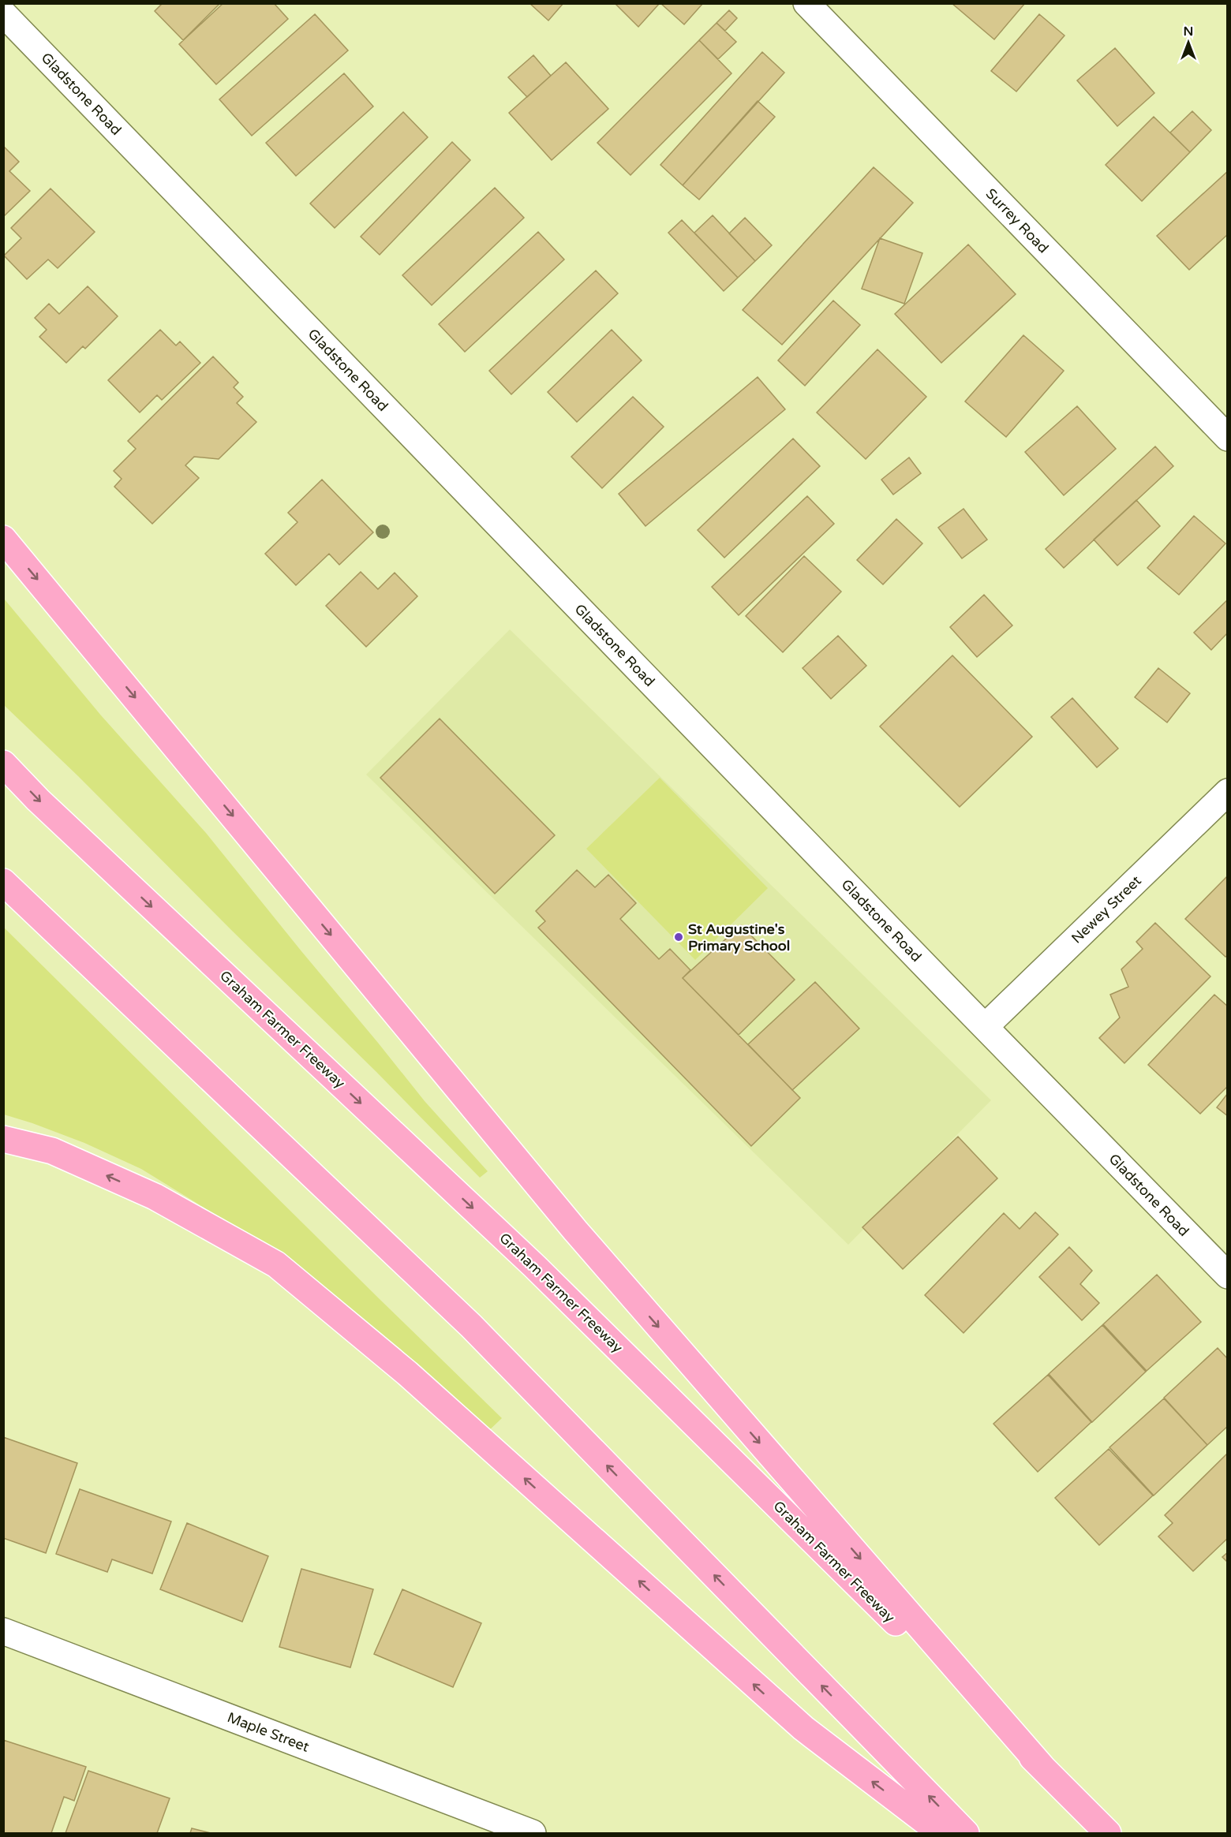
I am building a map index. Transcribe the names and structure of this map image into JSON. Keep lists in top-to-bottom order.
{
  "streets": {
    "highway": ["Graham Farmer Freeway"],
    "street": [
      "Gladstone Road",
      "Surrey Road",
      "Newey Street",
      "Maple Street"
    ]
  },
  "crossings": [
    ["Gladstone Road", "Newey Street"]
  ],
  "places": ["St Augustine's Primary School"],
  "north": "top"
}
